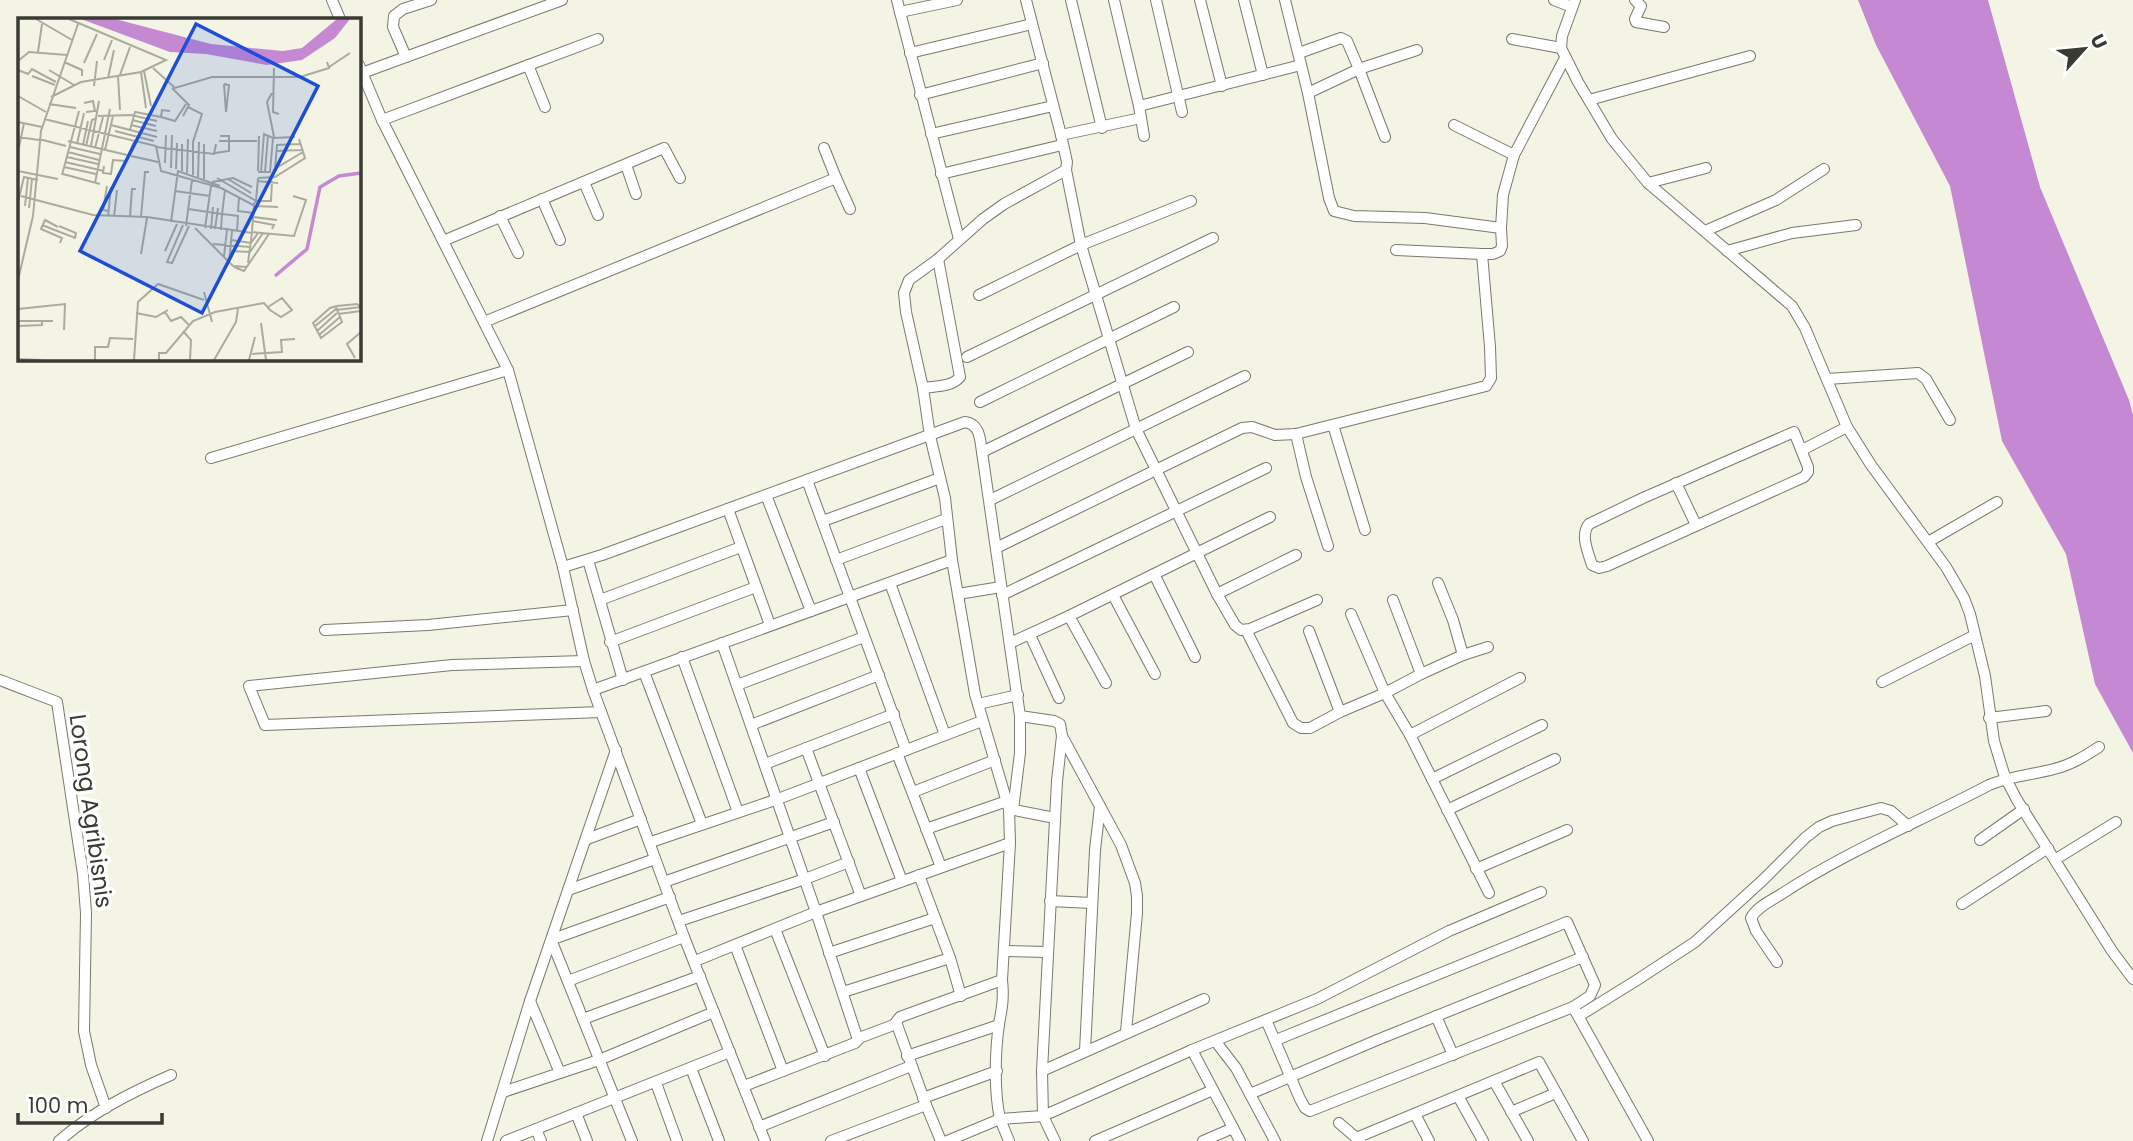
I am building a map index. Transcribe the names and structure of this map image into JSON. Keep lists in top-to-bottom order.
{
  "streets": {
    "street": ["Lorong Agribisnis"]
  },
  "scale_bar": "100 m",
  "north": "top right"
}
